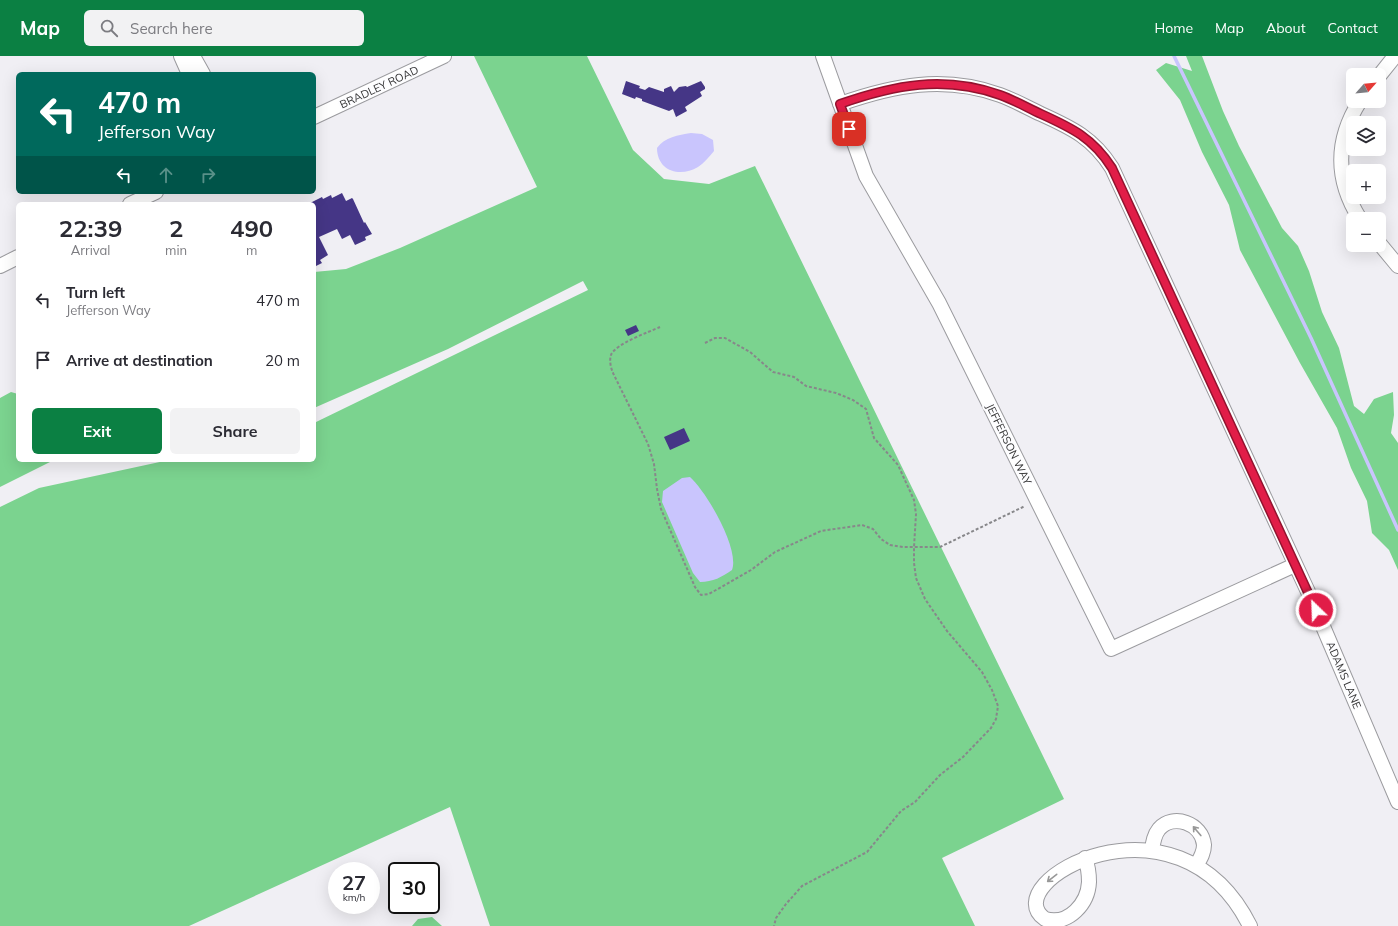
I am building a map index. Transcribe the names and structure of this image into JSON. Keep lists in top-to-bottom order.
{
  "streets": {
    "street": ["BRADLEY ROAD", "JEFFERSON WAY", "ADAMS LANE"]
  },
  "crossings": [
    ["JEFFERSON WAY", "ADAMS LANE"]
  ],
  "north": "top right",
  "page": {
    "header": "Map",
    "search": "Search here",
    "nav": [
      "Home",
      "Map",
      "About",
      "Contact"
    ],
    "map_buttons": ["+", "−"],
    "turn": ["470 m", "Jefferson Way"],
    "eta": [
      "22:39",
      "Arrival",
      "2",
      "min",
      "490",
      "m"
    ],
    "list": [
      {
        "name": "Turn left",
        "note": "Jefferson Way",
        "value": "470 m"
      },
      {
        "name": "Arrive at destination",
        "value": "20 m"
      }
    ],
    "buttons": ["Exit", "Share"],
    "speed": "27 km/h",
    "limit": "30"
  }
}
